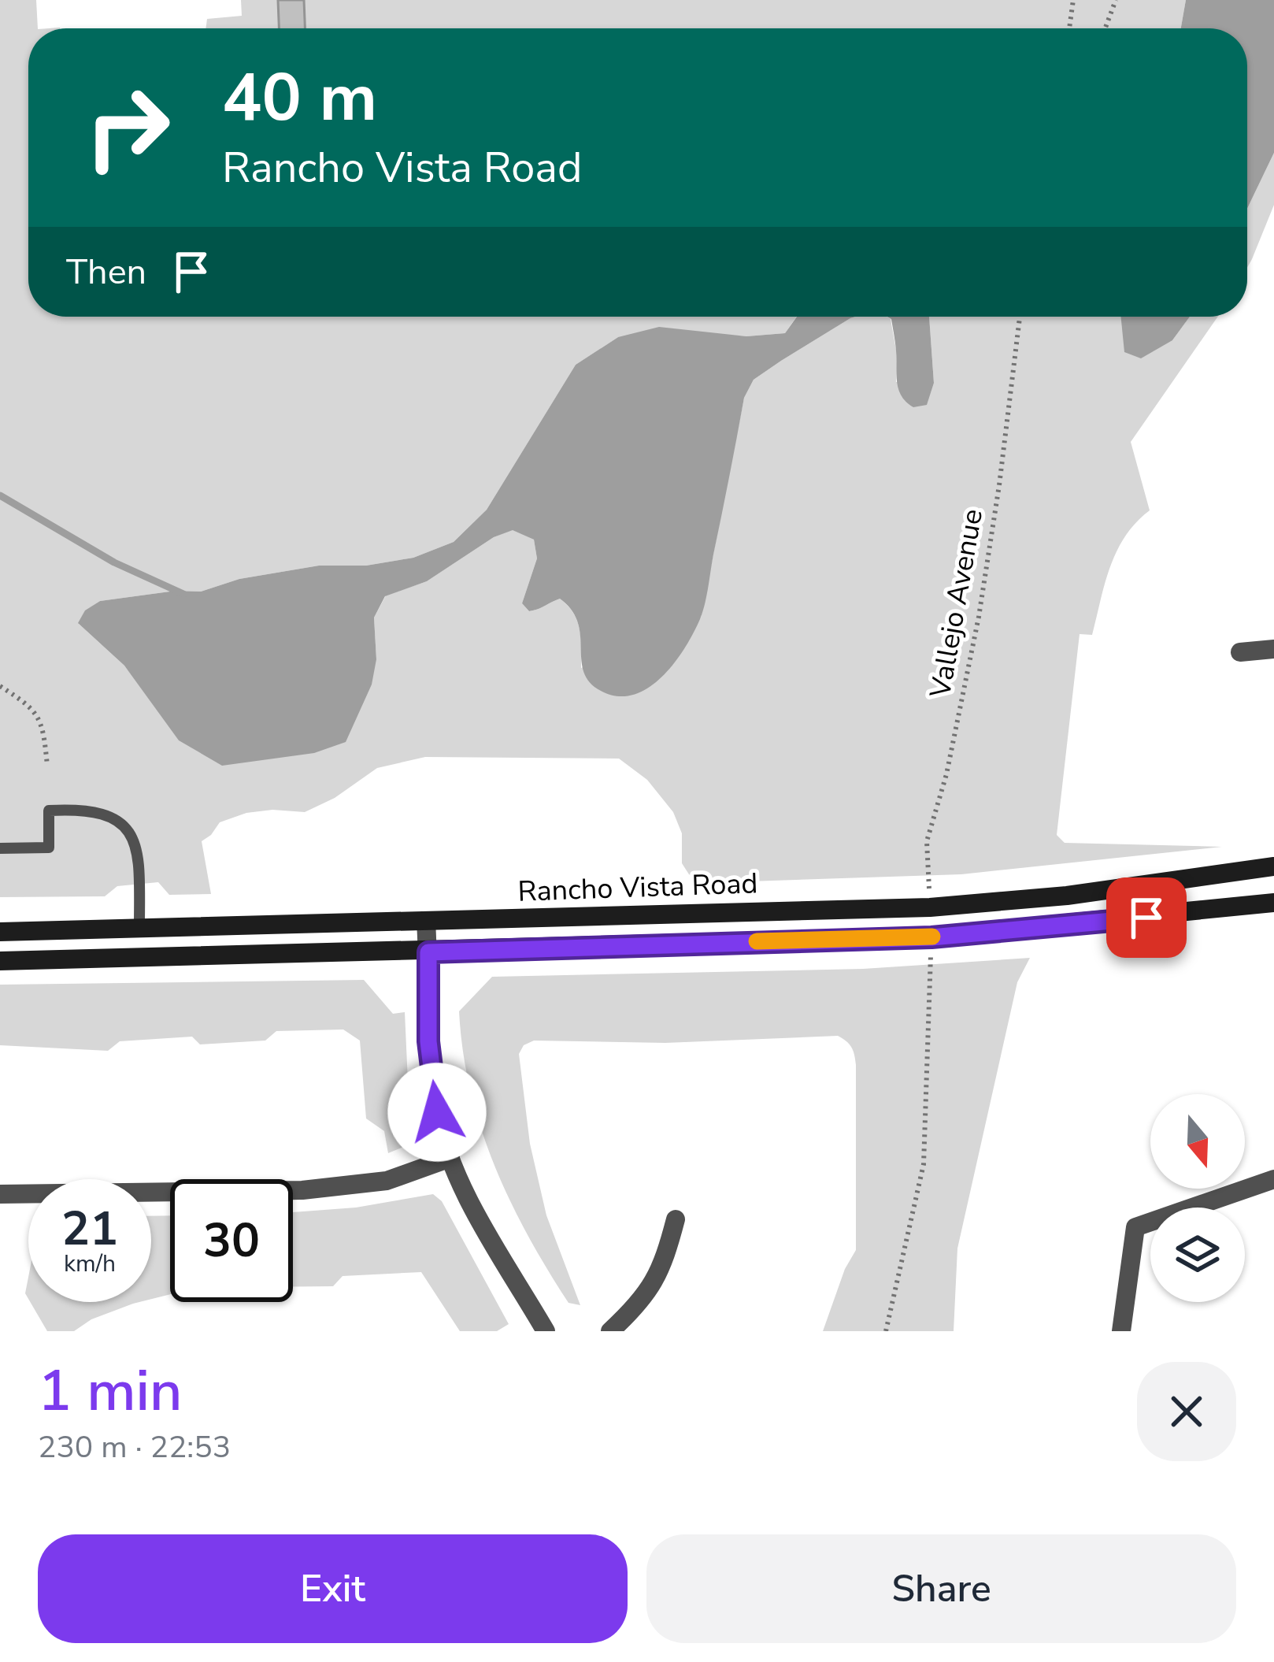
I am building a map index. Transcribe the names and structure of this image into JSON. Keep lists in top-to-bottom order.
{
  "streets": {
    "main road": ["Rancho Vista Road"],
    "path": ["Vallejo Avenue"]
  },
  "crossings": [
    ["Vallejo Avenue", "Rancho Vista Road"]
  ],
  "north": "bottom",
  "page": {
    "turn": ["40 m", "Rancho Vista Road"],
    "then": "Then",
    "speed": "21 km/h",
    "limit": "30",
    "heading": ["1 min", "230 m · 22:53"],
    "buttons": ["Exit", "Share"]
  }
}
